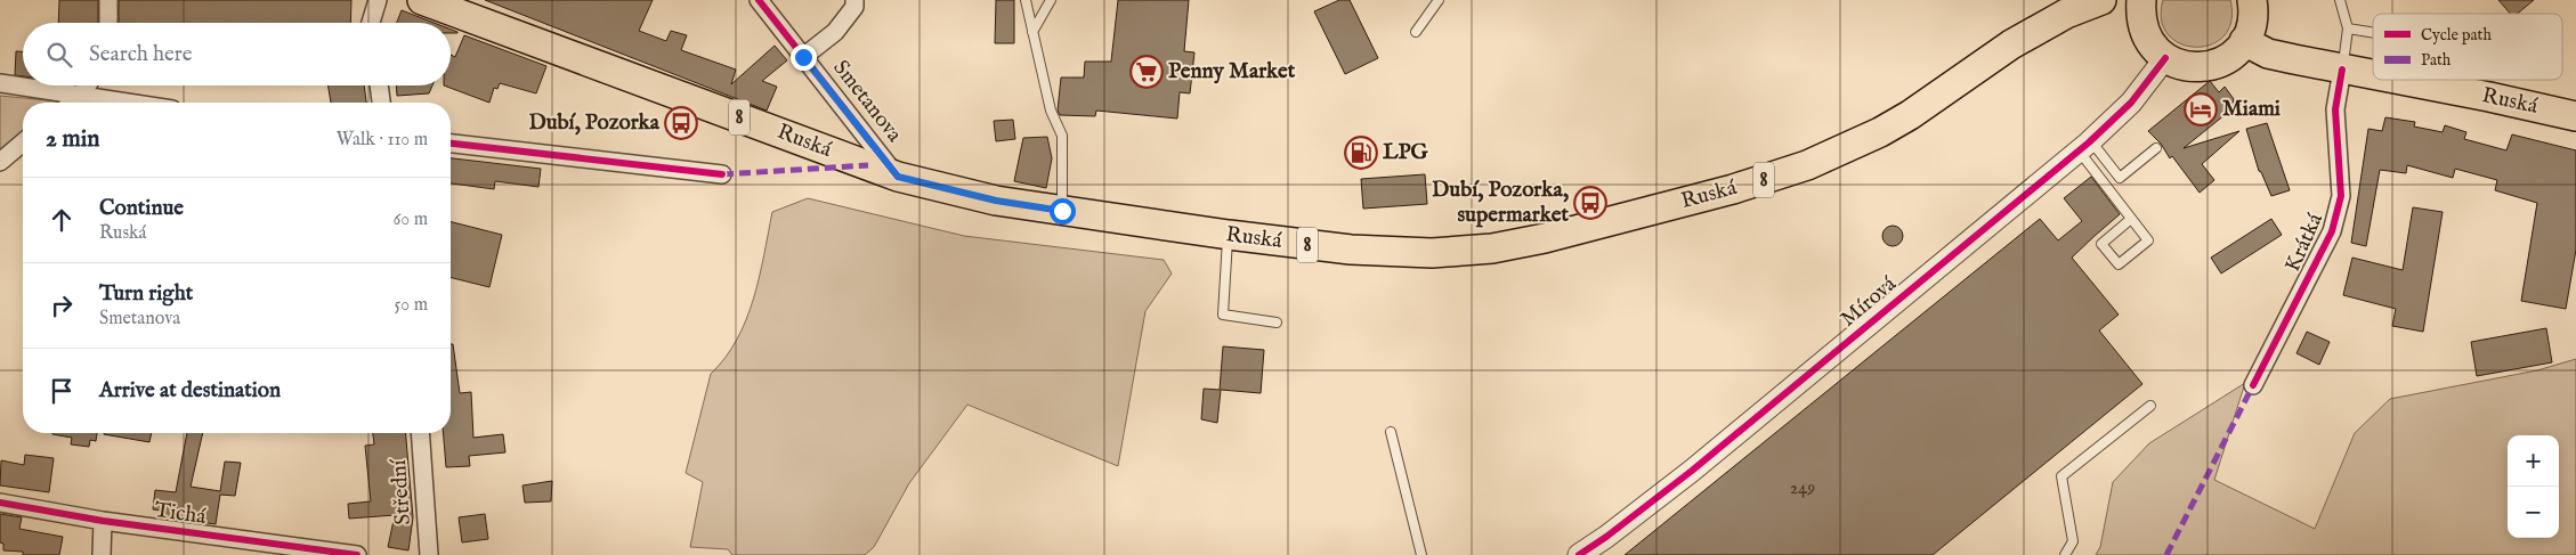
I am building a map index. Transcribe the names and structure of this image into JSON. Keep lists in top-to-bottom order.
{
  "streets": {
    "main road": ["Ruská", "8"],
    "street": [
      "Smetanova",
      "Krátká",
      "Mírová",
      "Střední",
      "Tichá"
    ]
  },
  "crossings": [
    ["Smetanova", "Ruská"],
    ["Ruská", "Krátká"]
  ],
  "places": {
    "supermarket": ["Penny Market"],
    "hotel": ["Miami"],
    "bus stop": ["Dubí, Pozorka", "Dubí, Pozorka, supermarket"],
    "fuel station": ["LPG"]
  },
  "house_numbers": ["249"],
  "legend": ["Cycle path", "Path"],
  "page": {
    "search": "Search here",
    "heading": ["2 min", "Walk · 110 m"],
    "list": [
      ["Continue", "Ruská", "60 m"],
      ["Turn right", "Smetanova", "50 m"],
      "Arrive at destination"
    ],
    "map_buttons": ["+", "−"]
  }
}
